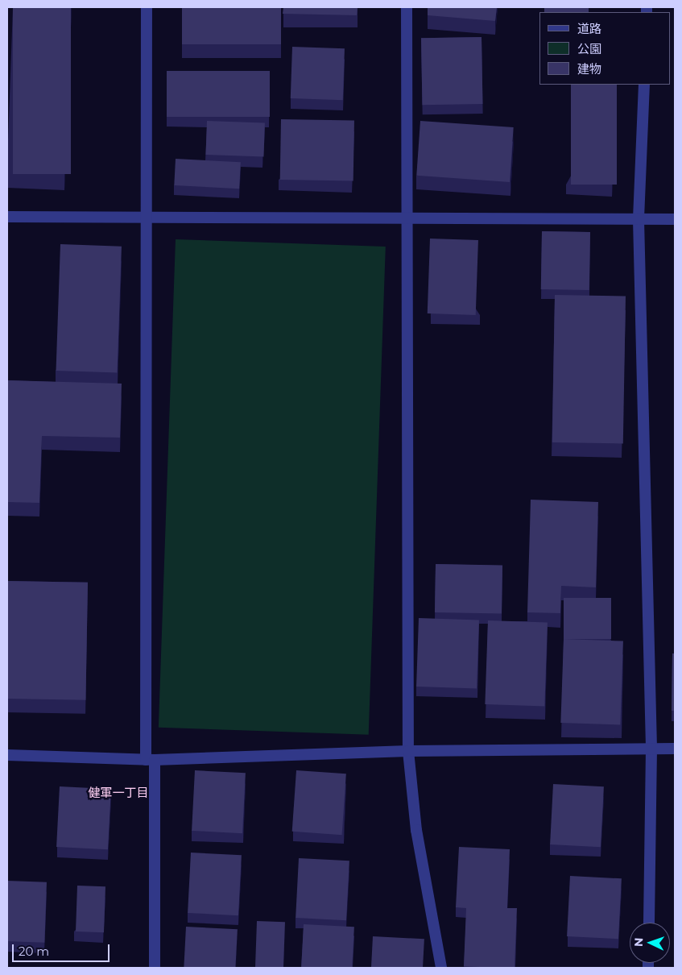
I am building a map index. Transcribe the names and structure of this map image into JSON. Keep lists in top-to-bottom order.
{
  "districts": ["健軍一丁目"],
  "legend": ["道路", "公園", "建物"],
  "scale_bar": "20 m",
  "north": "left"
}
